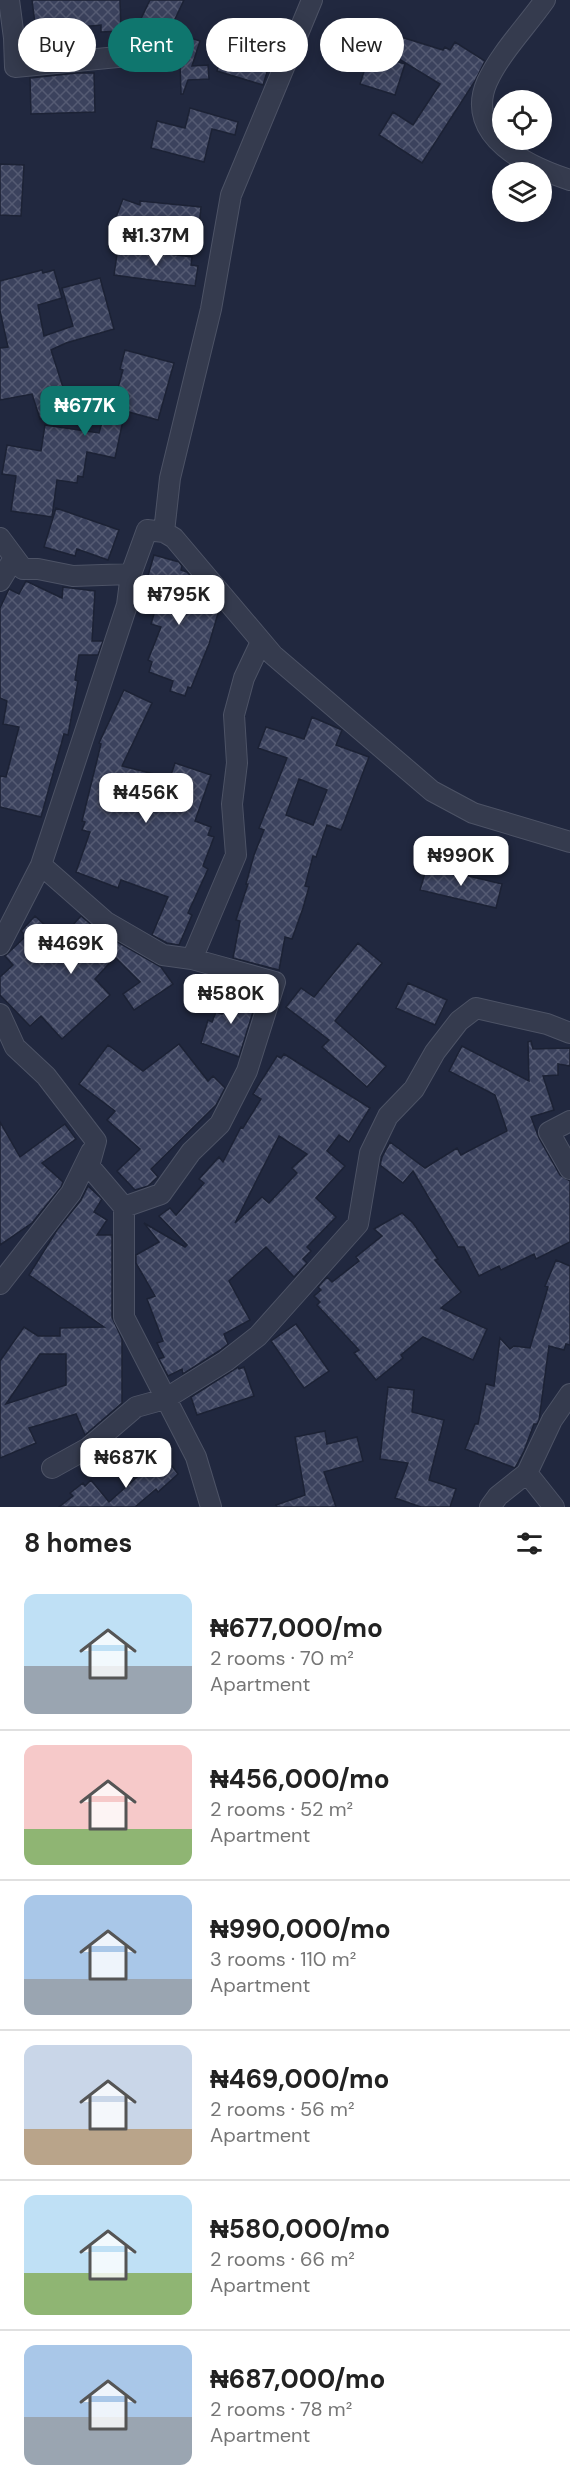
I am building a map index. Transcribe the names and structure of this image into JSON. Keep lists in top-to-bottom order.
{
  "page": {
    "chip": [
      "Buy",
      "Rent",
      "Filters",
      "New"
    ],
    "price": [
      "₦1.37M",
      "₦677K",
      "₦795K",
      "₦456K",
      "₦990K",
      "₦469K",
      "₦580K",
      "₦687K"
    ],
    "heading": "8 homes",
    "list": [
      {
        "name": "₦677,000/mo",
        "note": "2 rooms · 70 m² · Apartment"
      },
      {
        "name": "₦456,000/mo",
        "note": "2 rooms · 52 m² · Apartment"
      },
      {
        "name": "₦990,000/mo",
        "note": "3 rooms · 110 m² · Apartment"
      },
      {
        "name": "₦469,000/mo",
        "note": "2 rooms · 56 m² · Apartment"
      },
      {
        "name": "₦580,000/mo",
        "note": "2 rooms · 66 m² · Apartment"
      },
      {
        "name": "₦687,000/mo",
        "note": "2 rooms · 78 m² · Apartment"
      }
    ]
  }
}
